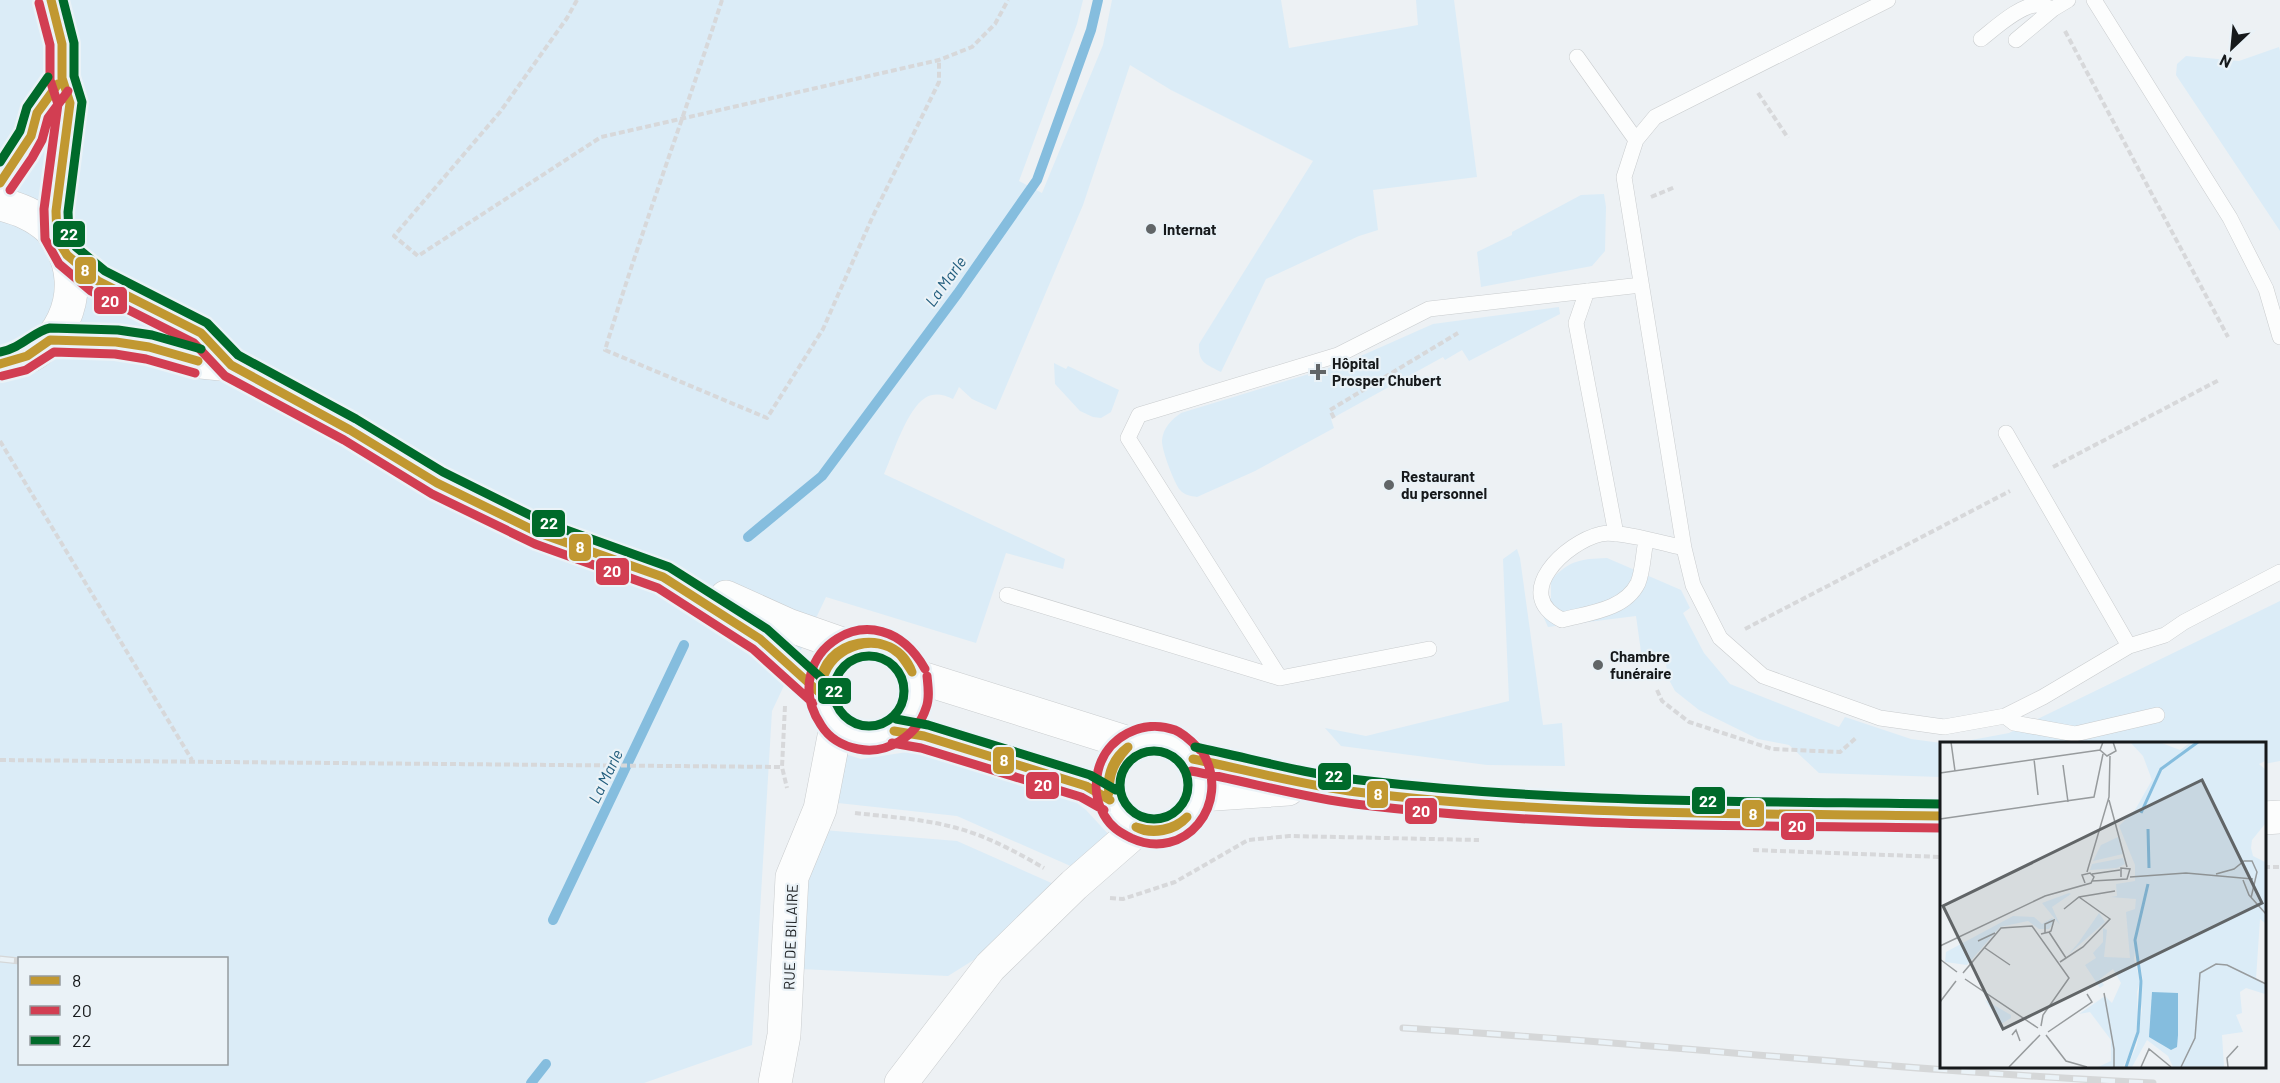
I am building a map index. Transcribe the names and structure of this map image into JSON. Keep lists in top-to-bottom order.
{
  "streets": {
    "street": ["RUE DE BILAIRE"]
  },
  "water": ["La Marle"],
  "places": {
    "other": ["Internat", "Restaurant du personnel", "Chambre funéraire"],
    "health": ["Hôpital Prosper Chubert"]
  },
  "lines": ["transit line 8", "transit line 22", "transit line 20"],
  "legend": ["8", "20", "22"],
  "north": "bottom left"
}
